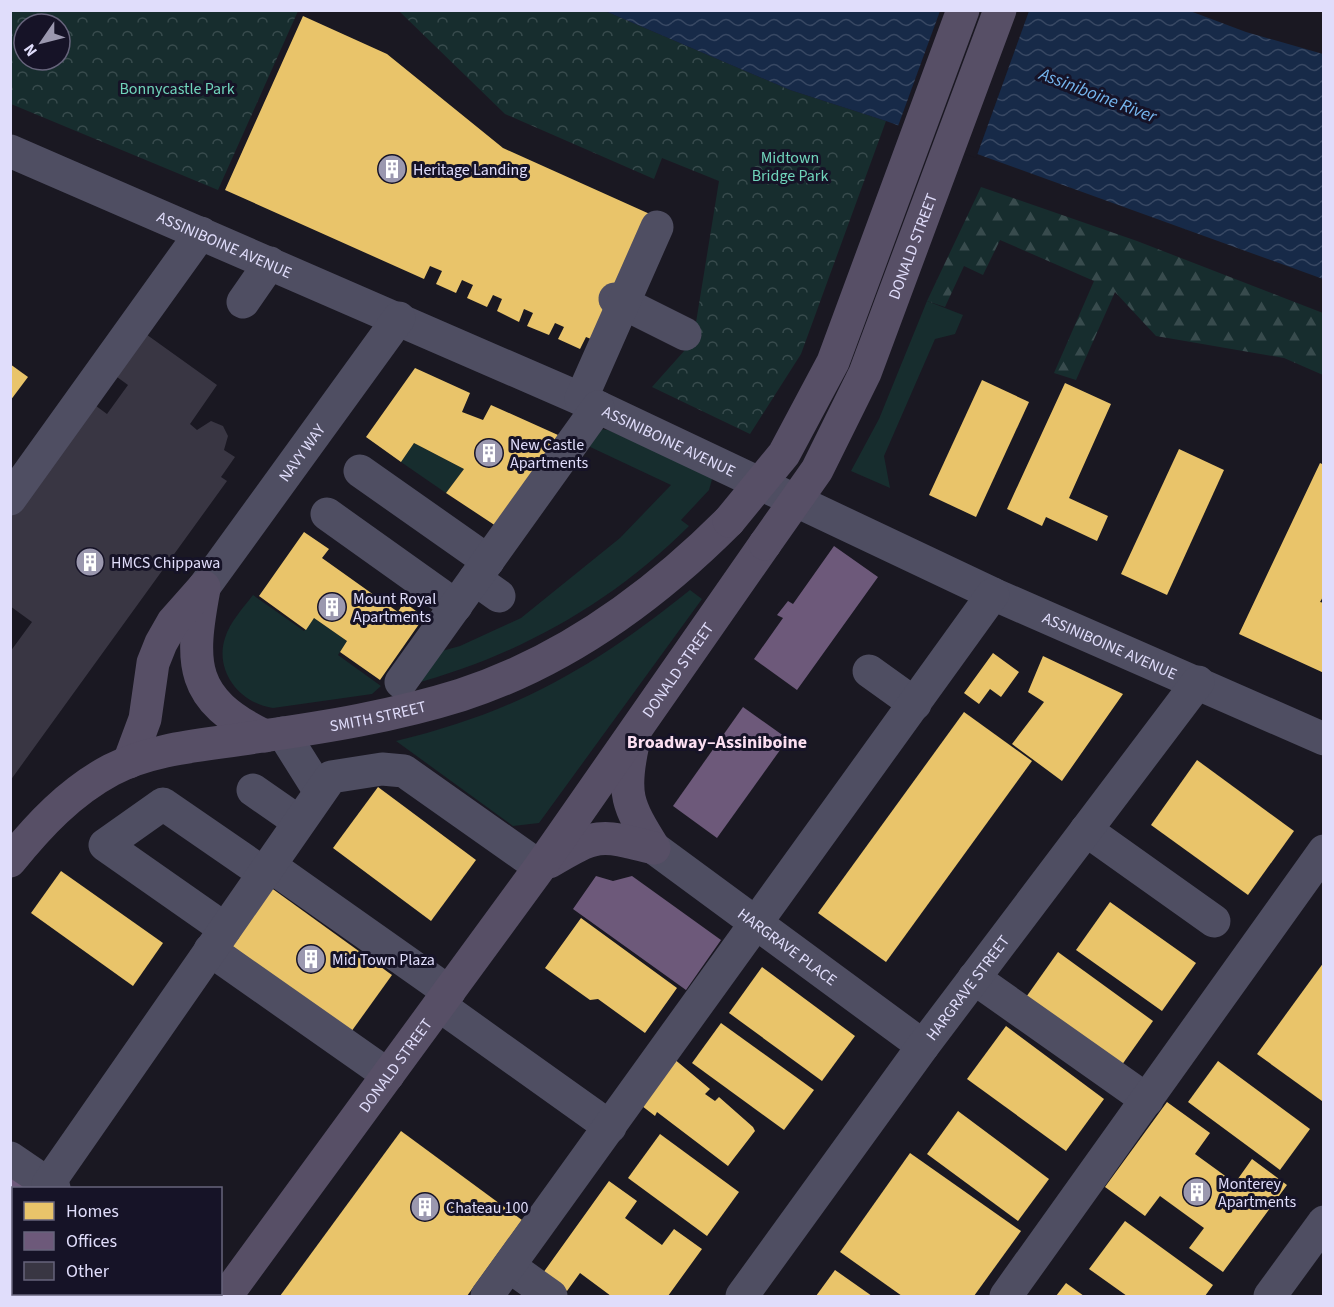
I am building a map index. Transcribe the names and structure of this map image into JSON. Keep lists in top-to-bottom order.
{
  "streets": {
    "main road": ["DONALD STREET", "SMITH STREET"],
    "street": [
      "ASSINIBOINE AVENUE",
      "NAVY WAY",
      "HARGRAVE PLACE",
      "HARGRAVE STREET"
    ]
  },
  "crossings": [
    ["ASSINIBOINE AVENUE", "NAVY WAY"],
    ["ASSINIBOINE AVENUE", "HARGRAVE STREET"],
    ["DONALD STREET", "SMITH STREET"],
    ["HARGRAVE PLACE", "HARGRAVE STREET"]
  ],
  "districts": ["Broadway–Assiniboine"],
  "water": ["Assiniboine River"],
  "parks": ["Bonnycastle Park", "Midtown Bridge Park"],
  "places": {
    "building": [
      "Heritage Landing",
      "New Castle Apartments",
      "HMCS Chippawa",
      "Mount Royal Apartments",
      "Mid Town Plaza",
      "Monterey Apartments",
      "Chateau 100"
    ]
  },
  "legend": ["Homes", "Offices", "Other"],
  "north": "bottom left"
}
